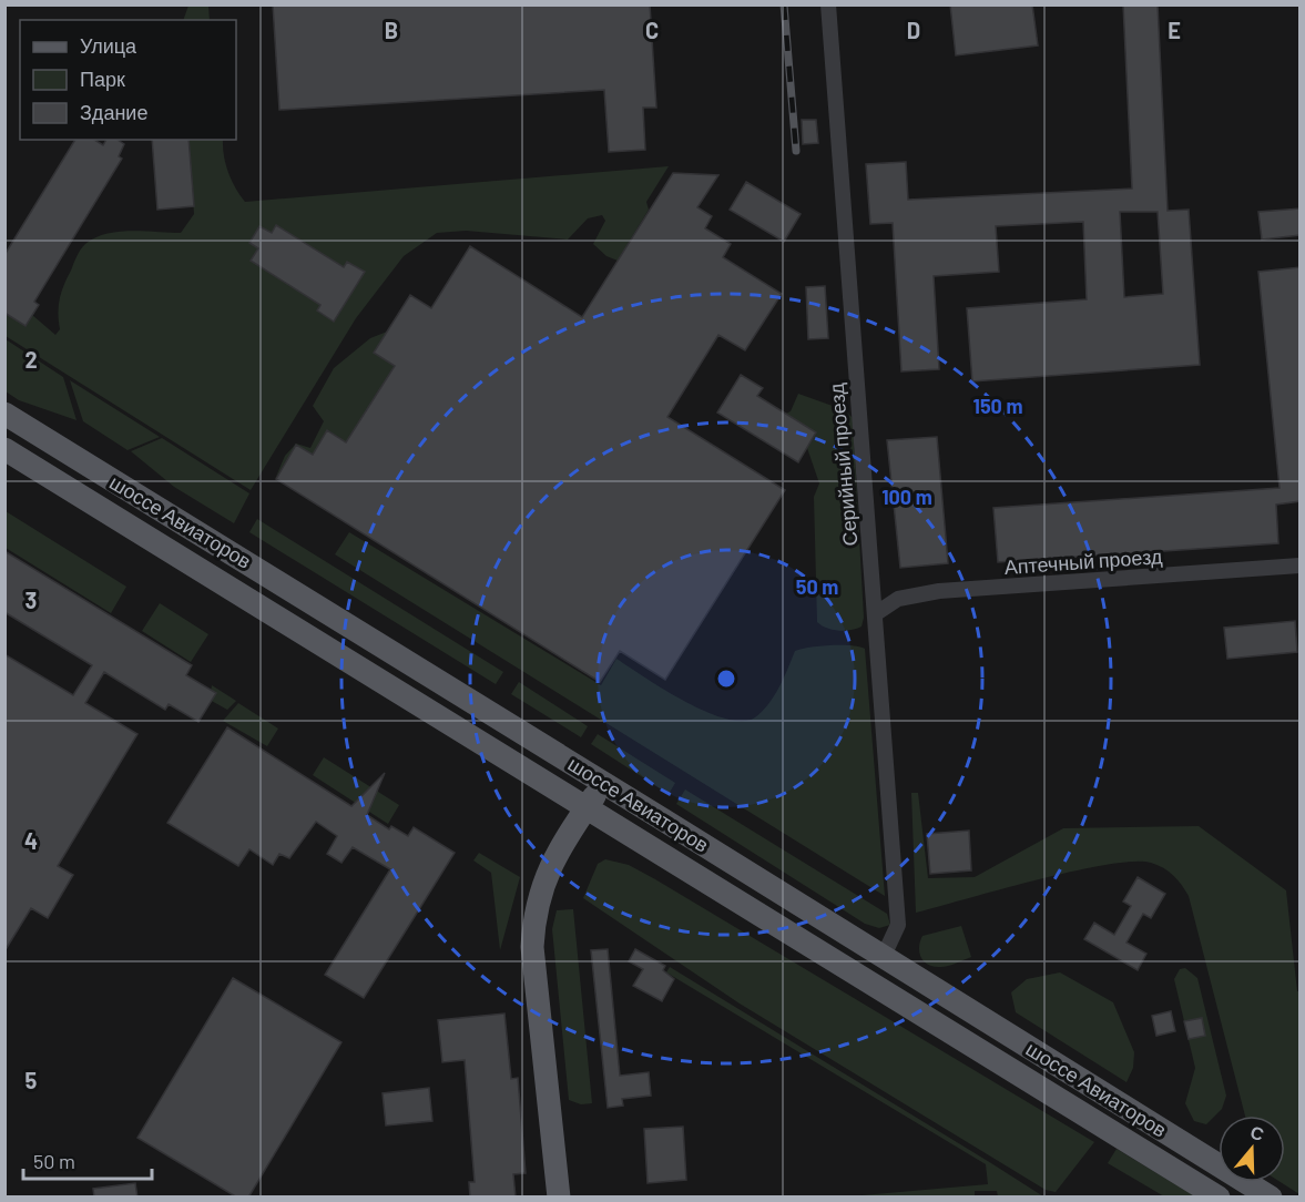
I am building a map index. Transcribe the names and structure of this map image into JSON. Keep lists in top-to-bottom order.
{
  "streets": {
    "main road": ["шоссе Авиаторов"],
    "street": ["Серийный проезд", "Аптечный проезд"]
  },
  "crossings": [
    ["Серийный проезд", "шоссе Авиаторов"],
    ["Серийный проезд", "Аптечный проезд"]
  ],
  "legend": ["Улица", "Парк", "Здание"],
  "scale_bar": "50 m",
  "north": "top",
  "grid": {
    "columns": [
      "B",
      "C",
      "D",
      "E"
    ],
    "rows": [
      "2",
      "3",
      "4",
      "5"
    ]
  },
  "rings": ["150 m", "100 m", "50 m"]
}
